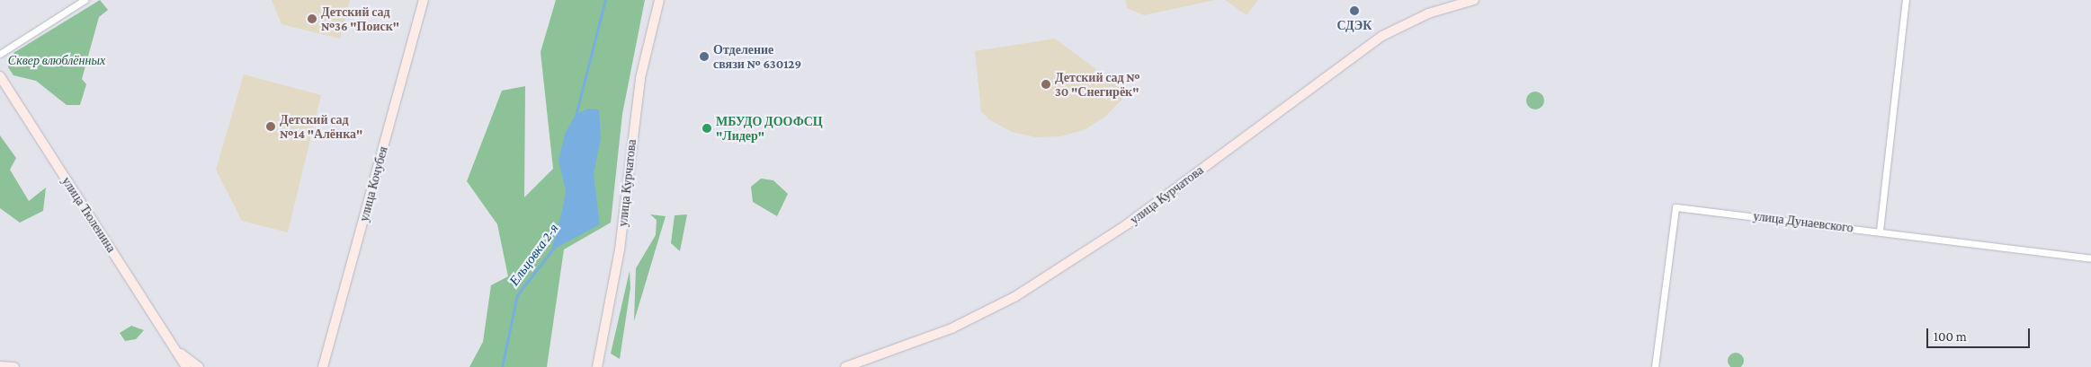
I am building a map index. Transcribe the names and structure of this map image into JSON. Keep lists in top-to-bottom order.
{
  "streets": {
    "main road": ["улица Курчатова", "улица Кочубея", "улица Тюленина"],
    "street": ["улица Дунаевского"]
  },
  "water": ["Ельцовка 2-я"],
  "parks": ["Сквер влюблённых"],
  "places": [
    "СДЭК",
    "Детский сад №36 \"Поиск\"",
    "Отделение связи № 630129",
    "Детский сад № 30 \"Снегирёк\"",
    "Детский сад №14 \"Алёнка\"",
    "МБУДО ДООФСЦ \"Лидер\""
  ],
  "scale_bar": "100 m"
}
